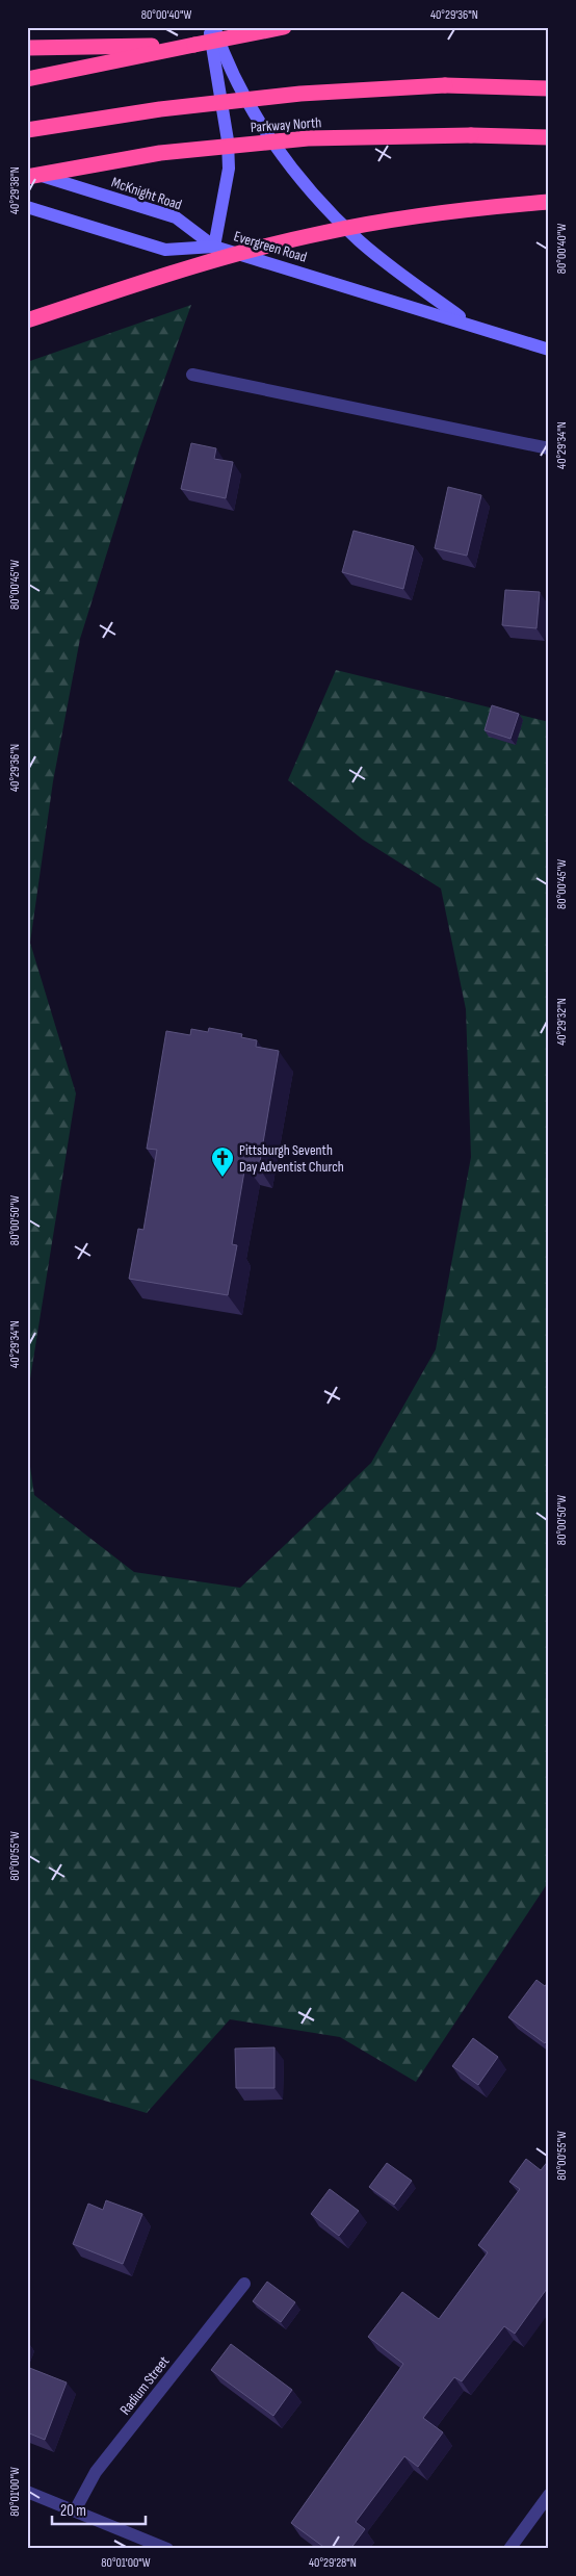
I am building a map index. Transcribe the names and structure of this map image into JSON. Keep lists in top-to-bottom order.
{
  "streets": {
    "highway": ["Parkway North"],
    "main road": ["McKnight Road", "Evergreen Road"],
    "street": ["Radium Street"]
  },
  "crossings": [
    ["McKnight Road", "Evergreen Road"]
  ],
  "places": {
    "church": ["Pittsburgh Seventh Day Adventist Church"]
  },
  "scale_bar": "20 m",
  "coordinates": [
    "80°00'40\"W",
    "40°29'36\"N",
    "40°29'38\"N",
    "40°29'34\"N",
    "80°00'45\"W",
    "40°29'32\"N",
    "80°00'50\"W",
    "80°00'55\"W",
    "80°01'00\"W",
    "40°29'28\"N"
  ]
}
